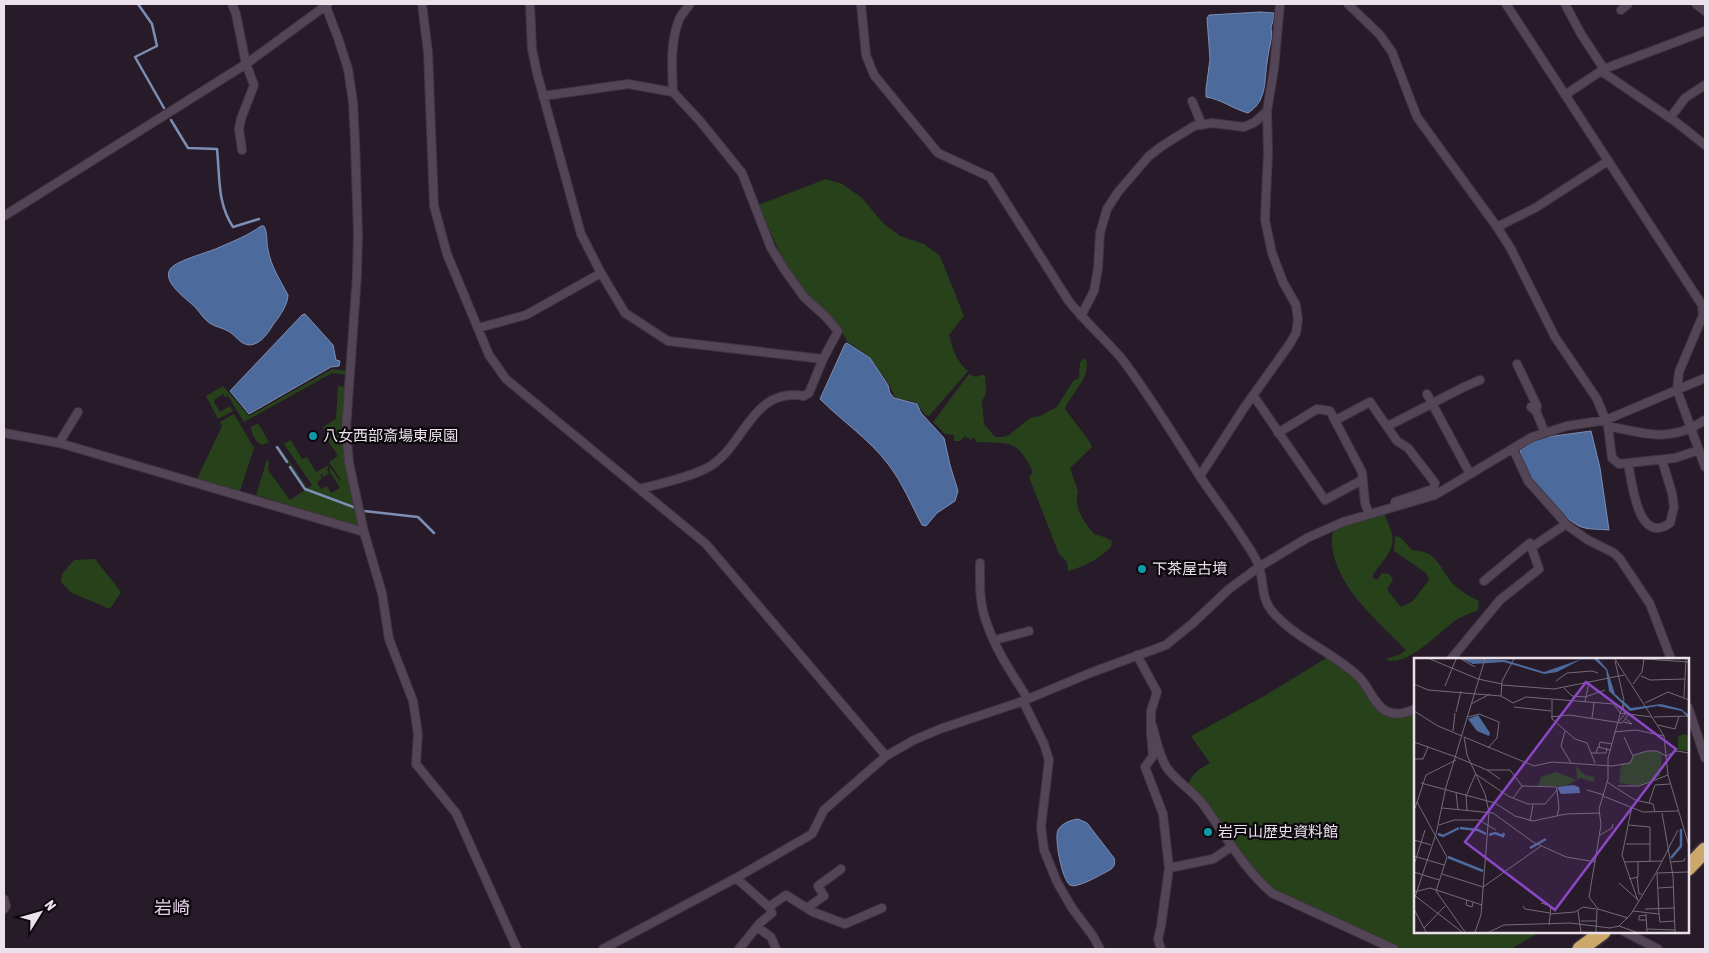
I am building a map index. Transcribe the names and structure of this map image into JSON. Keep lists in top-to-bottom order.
{
  "districts": ["岩崎"],
  "places": ["八女西部斎場東原園", "下茶屋古墳", "岩戸山歴史資料館"],
  "north": "top right"
}
